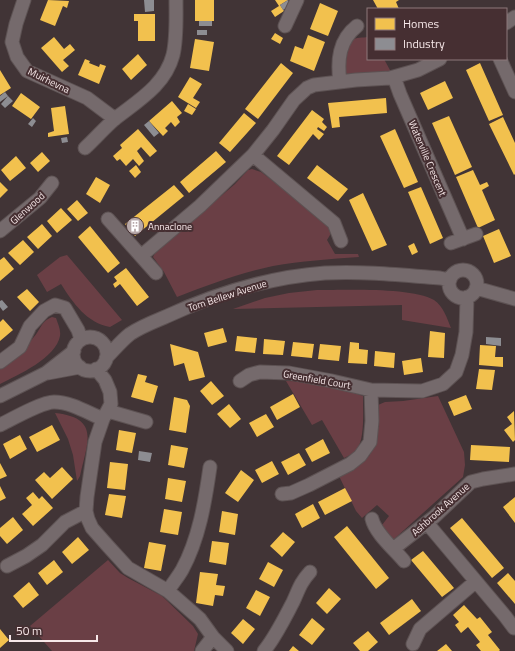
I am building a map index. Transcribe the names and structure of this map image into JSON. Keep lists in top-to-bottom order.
{
  "streets": {
    "street": [
      "Muirhevna",
      "Waterville Crescent",
      "Glenwood",
      "Tom Bellew Avenue",
      "Greenfield Court",
      "Ashbrook Avenue"
    ]
  },
  "crossings": [
    ["Tom Bellew Avenue", "Greenfield Court"]
  ],
  "places": {
    "building": ["Annaclone"]
  },
  "legend": ["Homes", "Industry"],
  "scale_bar": "50 m"
}
